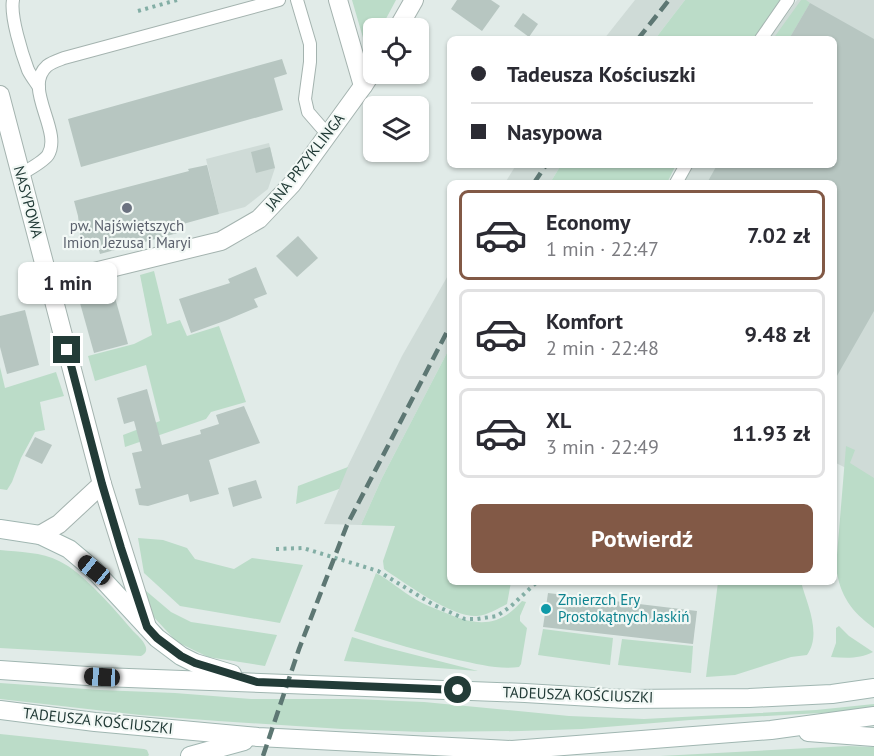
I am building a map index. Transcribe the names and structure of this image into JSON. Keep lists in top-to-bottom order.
{
  "streets": {
    "main road": ["JANA PRZYKLINGA", "NASYPOWA", "TADEUSZA KOŚCIUSZKI"]
  },
  "crossings": [
    ["JANA PRZYKLINGA", "NASYPOWA"]
  ],
  "places": ["pw. Najświętszych Imion Jezusa i Maryi", "Zmierzch Ery Prostokątnych Jaskiń"],
  "page": {
    "banner": ["Tadeusza Kościuszki", "Nasypowa"],
    "list": [
      {
        "name": "Economy",
        "note": "1 min · 22:47",
        "value": "7.02 zł"
      },
      {
        "name": "Komfort",
        "note": "2 min · 22:48",
        "value": "9.48 zł"
      },
      {
        "name": "XL",
        "note": "3 min · 22:49",
        "value": "11.93 zł"
      }
    ],
    "bubble": "1 min",
    "buttons": "Potwierdź"
  }
}
